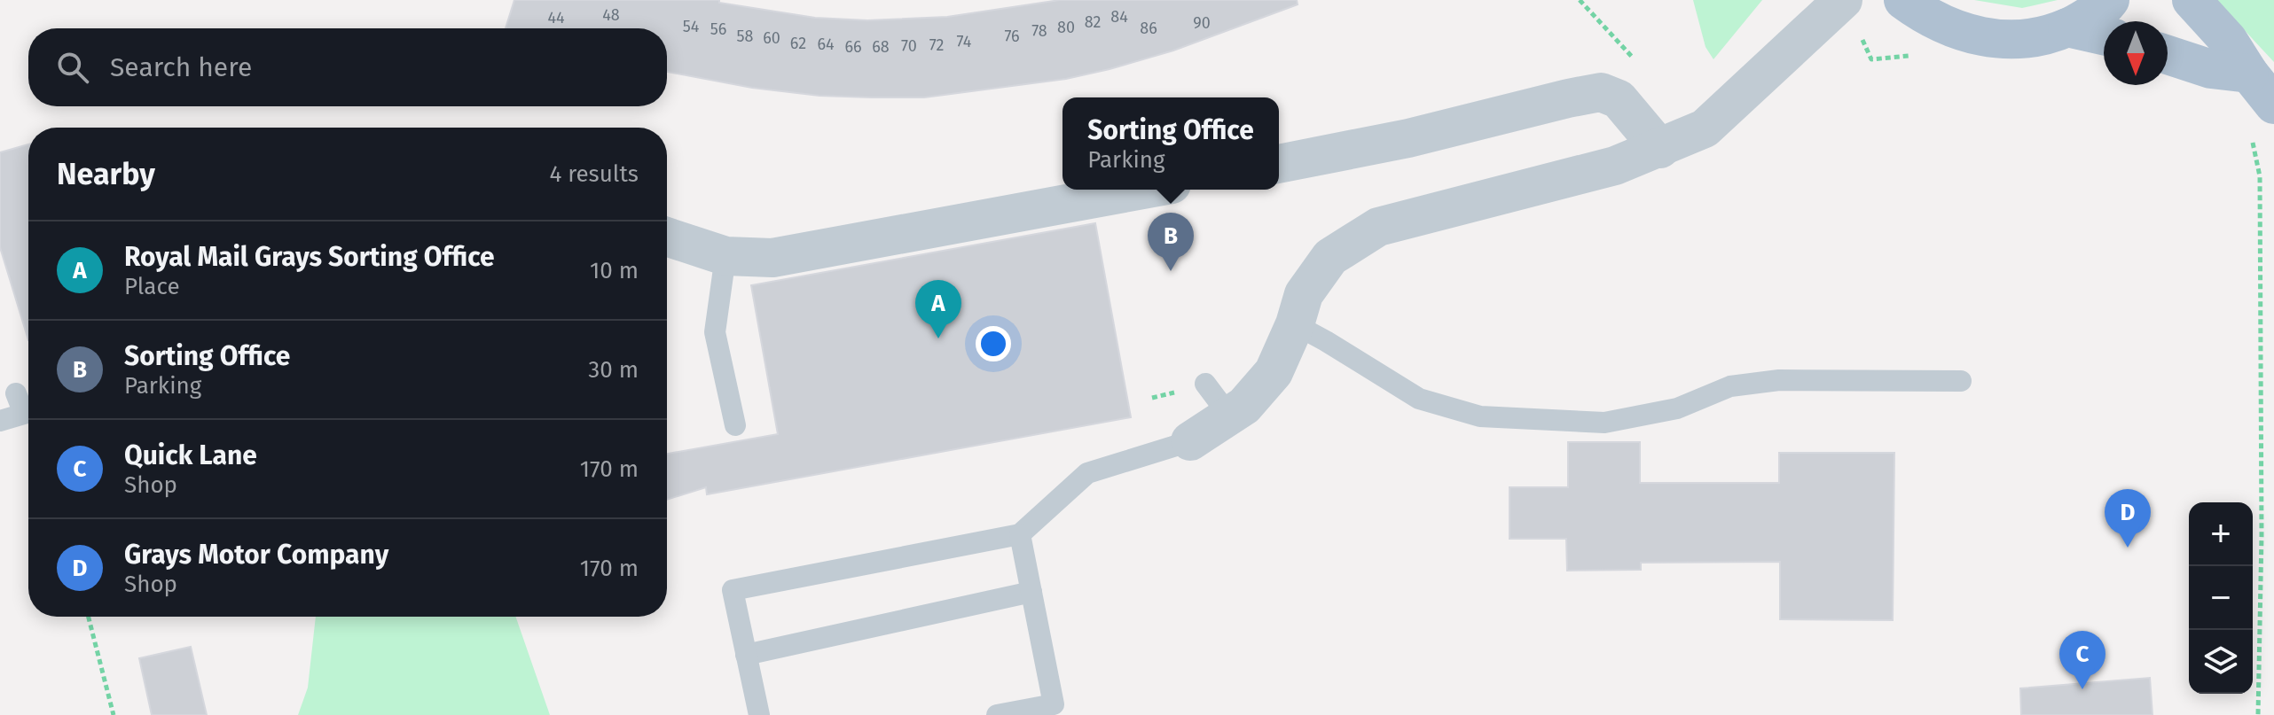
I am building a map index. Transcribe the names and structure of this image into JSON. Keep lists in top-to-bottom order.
{
  "house_numbers": [
    "48",
    "84",
    "44",
    "82",
    "90",
    "54",
    "80",
    "86",
    "56",
    "78",
    "58",
    "76",
    "60",
    "74",
    "62",
    "64",
    "72",
    "70",
    "66",
    "68"
  ],
  "north": "bottom",
  "page": {
    "search": "Search here",
    "popup": ["Sorting Office", "Parking"],
    "heading": ["Nearby", "4 results"],
    "pins": [
      "B",
      "A",
      "D",
      "C"
    ],
    "list": [
      {
        "mark": "A",
        "name": "Royal Mail Grays Sorting Office",
        "note": "Place",
        "value": "10 m"
      },
      {
        "mark": "B",
        "name": "Sorting Office",
        "note": "Parking",
        "value": "30 m"
      },
      {
        "mark": "C",
        "name": "Quick Lane",
        "note": "Shop",
        "value": "170 m"
      },
      {
        "mark": "D",
        "name": "Grays Motor Company",
        "note": "Shop",
        "value": "170 m"
      }
    ],
    "map_buttons": ["+", "−"]
  }
}
